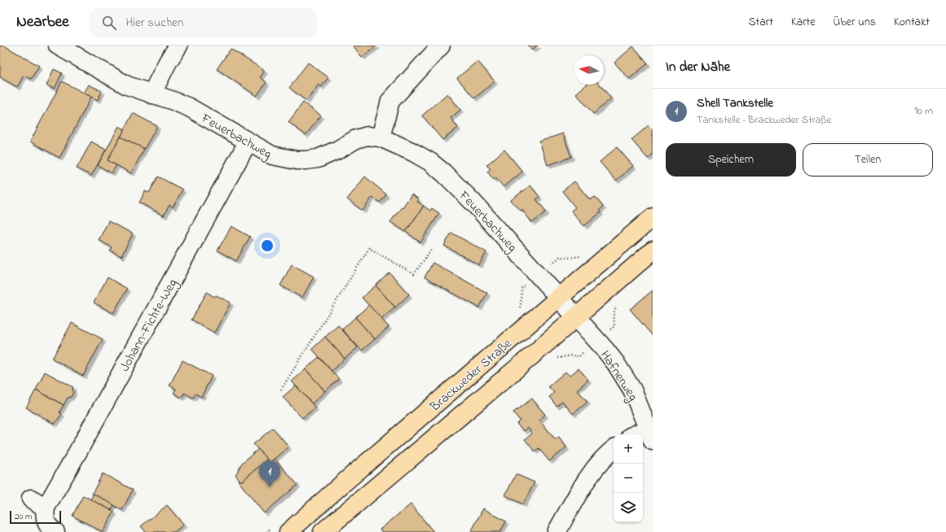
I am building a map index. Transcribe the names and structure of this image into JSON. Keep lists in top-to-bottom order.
{
  "streets": {
    "main road": ["Brackweder Straße"],
    "street": ["Feuerbachweg", "Johann-Fichte-Weg", "Hafnerweg"]
  },
  "crossings": [
    ["Feuerbachweg", "Johann-Fichte-Weg"],
    ["Feuerbachweg", "Brackweder Straße"],
    ["Feuerbachweg", "Hafnerweg"],
    ["Brackweder Straße", "Hafnerweg"]
  ],
  "scale_bar": "20 m",
  "north": "left",
  "page": {
    "header": "Nearbee",
    "search": "Hier suchen",
    "nav": [
      "Start",
      "Karte",
      "Über uns",
      "Kontakt"
    ],
    "heading": "In der Nähe",
    "list": [
      {
        "mark": "1",
        "name": "Shell Tankstelle",
        "note": "Tankstelle · Brackweder Straße",
        "value": "90 m"
      }
    ],
    "buttons": ["Speichern", "Teilen"],
    "map_buttons": ["+", "−"],
    "pins": "1",
    "scale": "20 m"
  }
}
